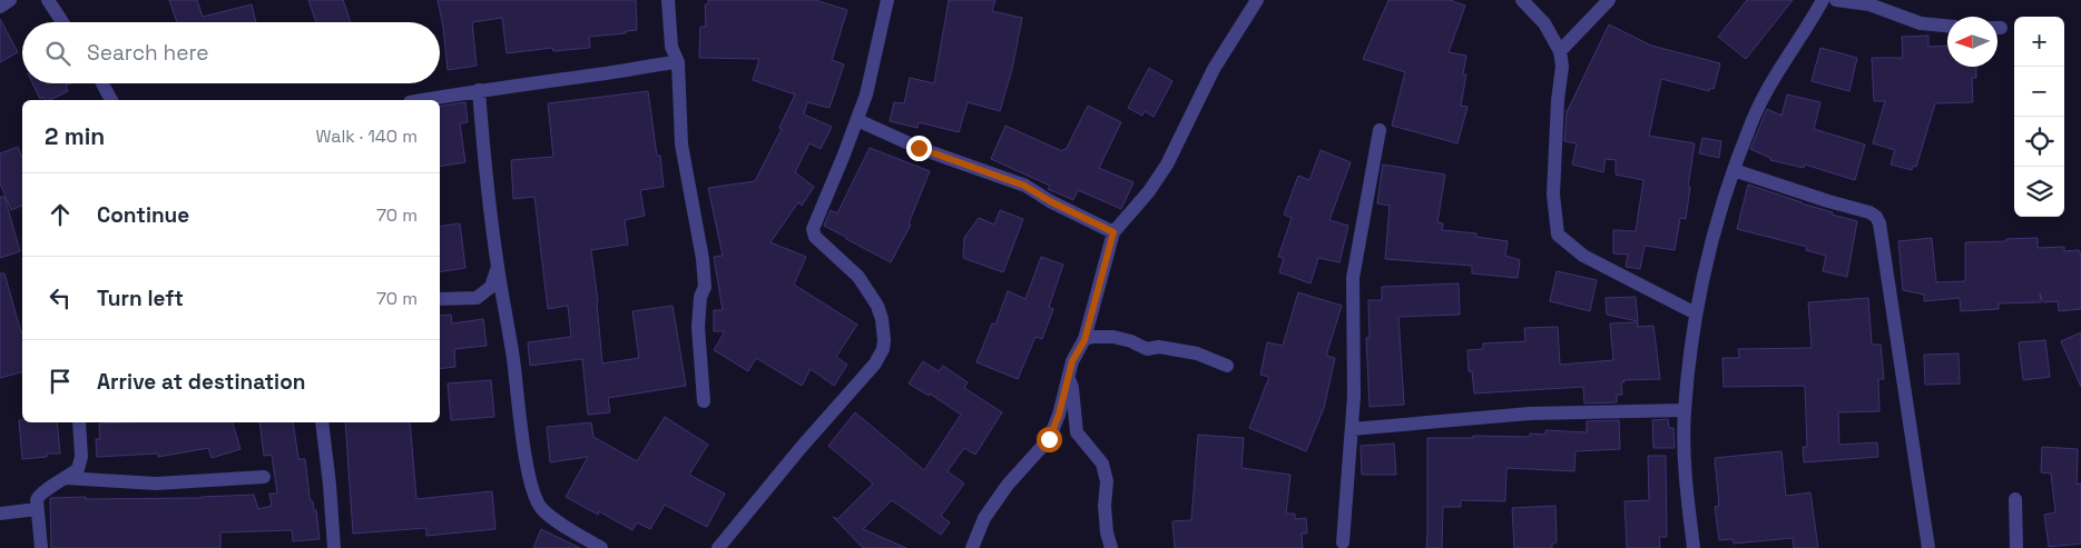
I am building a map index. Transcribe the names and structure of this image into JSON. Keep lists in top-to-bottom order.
{
  "north": "left",
  "page": {
    "map_buttons": ["+", "−"],
    "search": "Search here",
    "heading": ["2 min", "Walk · 140 m"],
    "list": [
      ["Continue", "70 m"],
      ["Turn left", "70 m"],
      "Arrive at destination"
    ]
  }
}
